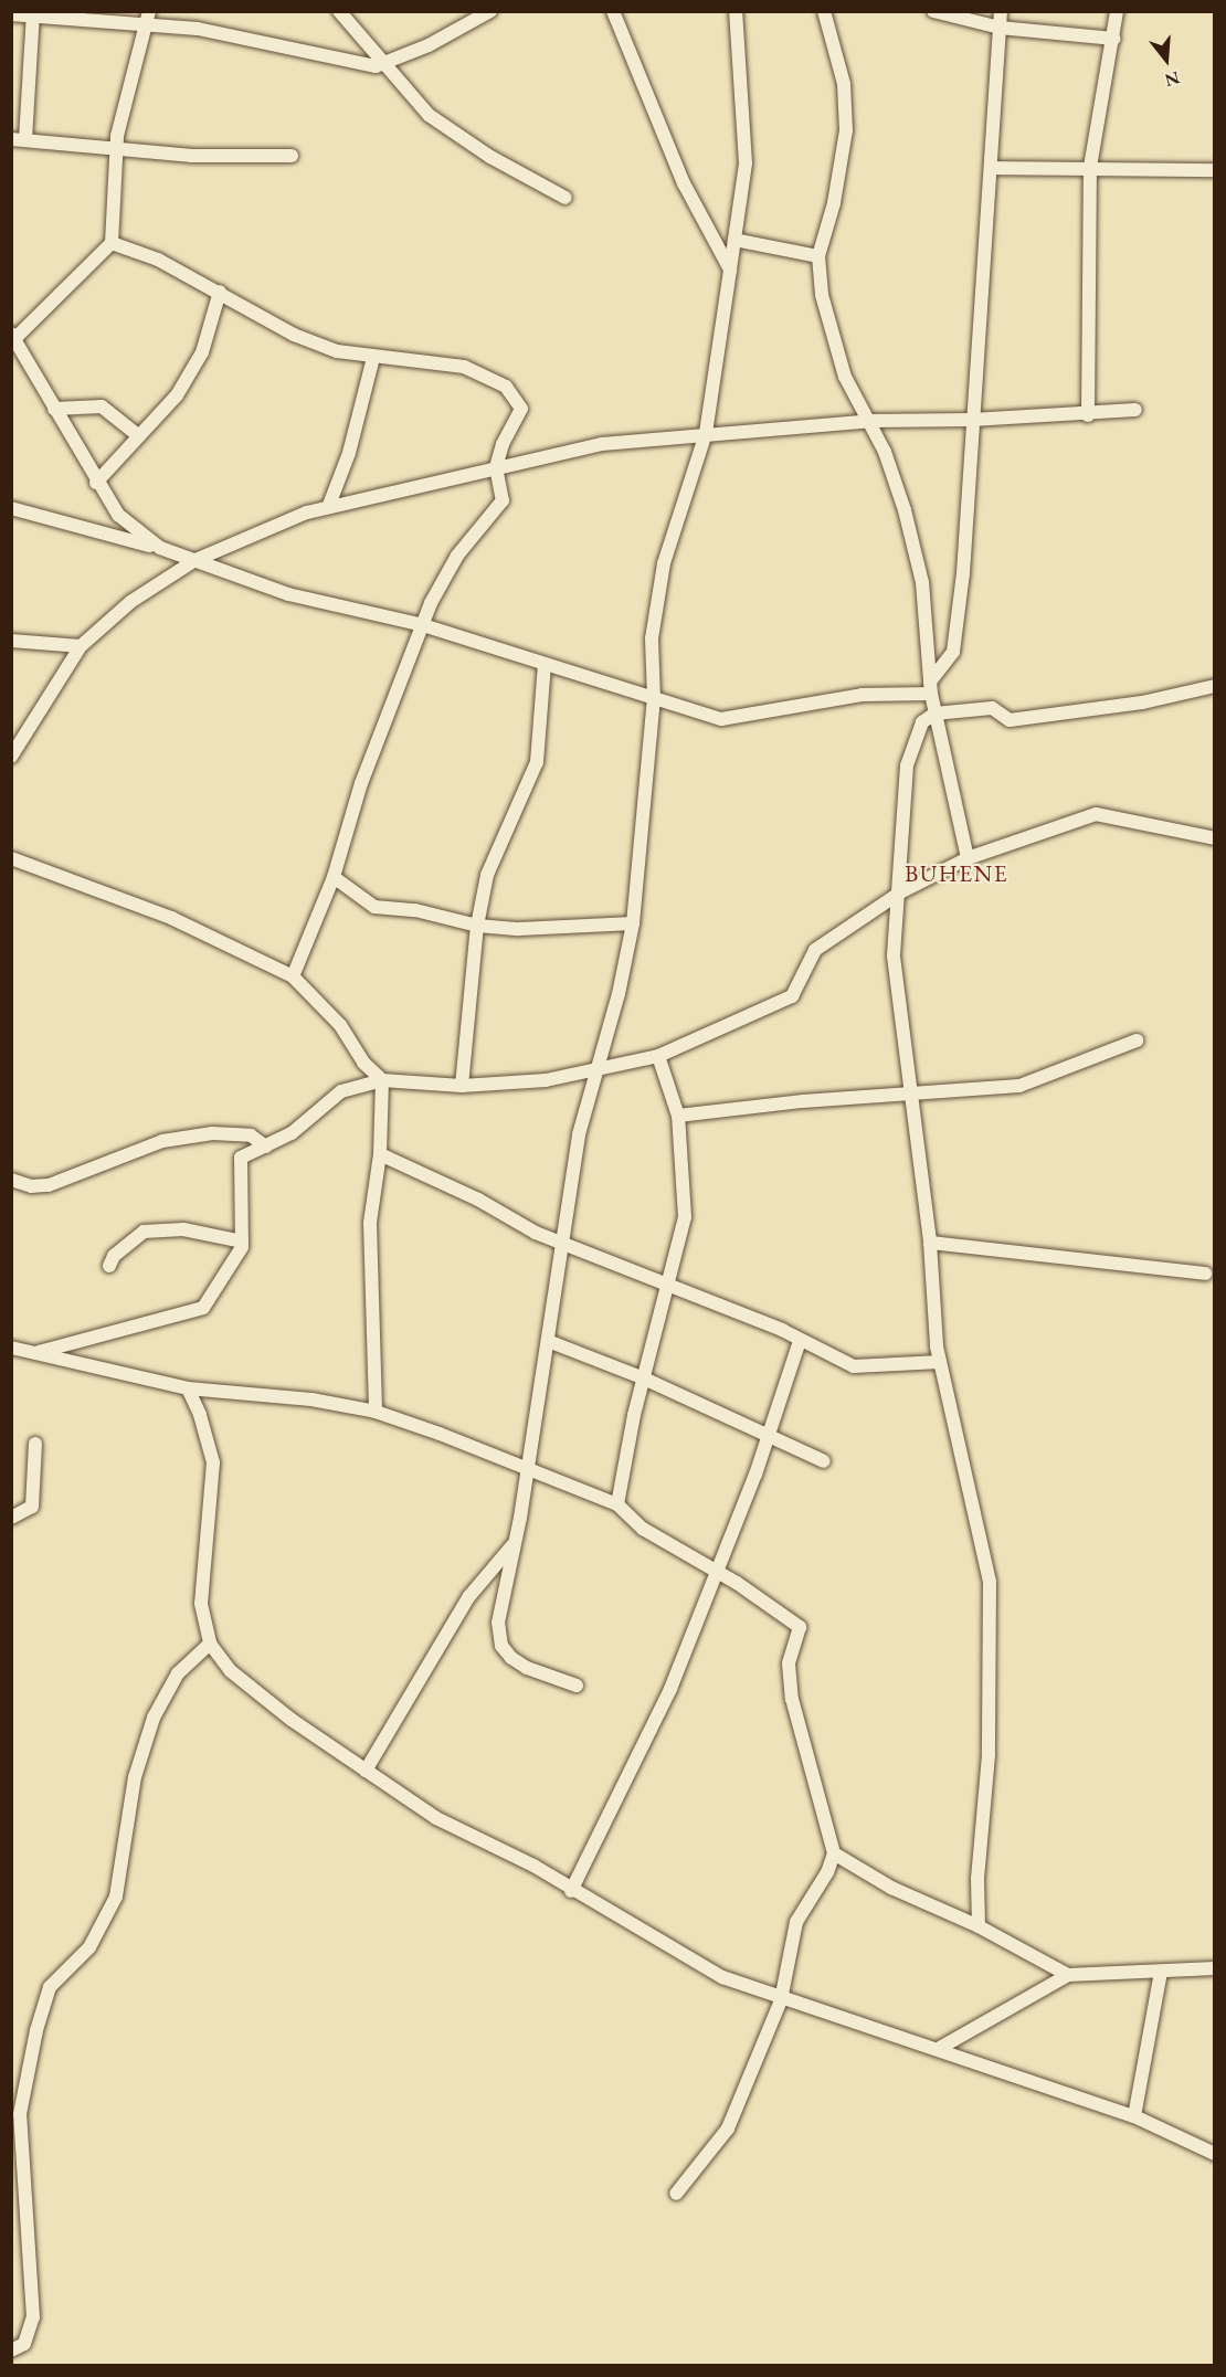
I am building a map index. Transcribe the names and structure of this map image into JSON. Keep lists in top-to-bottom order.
{
  "districts": ["BUHENE"],
  "north": "bottom"
}
